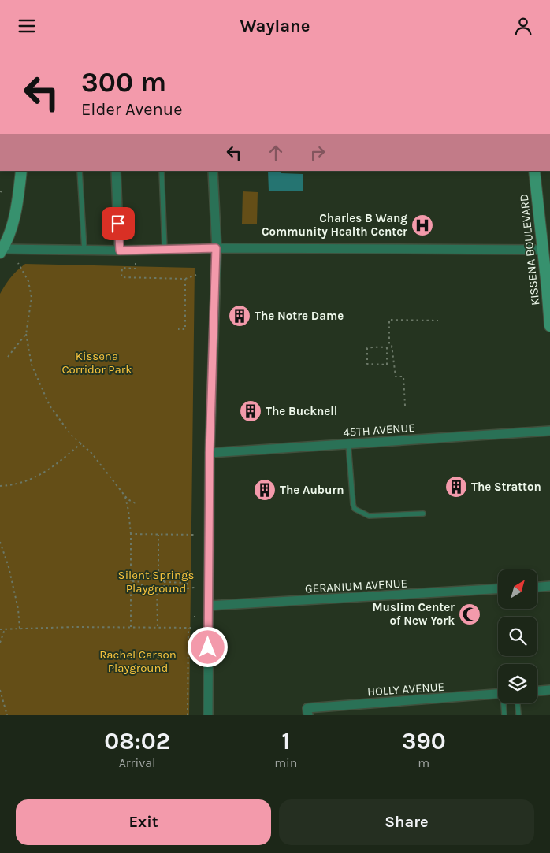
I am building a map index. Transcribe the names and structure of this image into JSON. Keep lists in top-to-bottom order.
{
  "streets": {
    "main road": ["KISSENA BOULEVARD"],
    "street": ["45TH AVENUE", "GERANIUM AVENUE", "HOLLY AVENUE"]
  },
  "parks": ["Kissena Corridor Park", "Silent Springs Playground", "Rachel Carson Playground"],
  "places": {
    "hospital": ["Charles B Wang Community Health Center"],
    "building": [
      "The Notre Dame",
      "The Bucknell",
      "The Stratton",
      "The Auburn"
    ],
    "mosque": ["Muslim Center of New York"]
  },
  "north": "top right",
  "page": {
    "header": "Waylane",
    "turn": ["300 m", "Elder Avenue"],
    "eta": [
      "08:02",
      "Arrival",
      "1",
      "min",
      "390",
      "m"
    ],
    "buttons": ["Exit", "Share"]
  }
}
